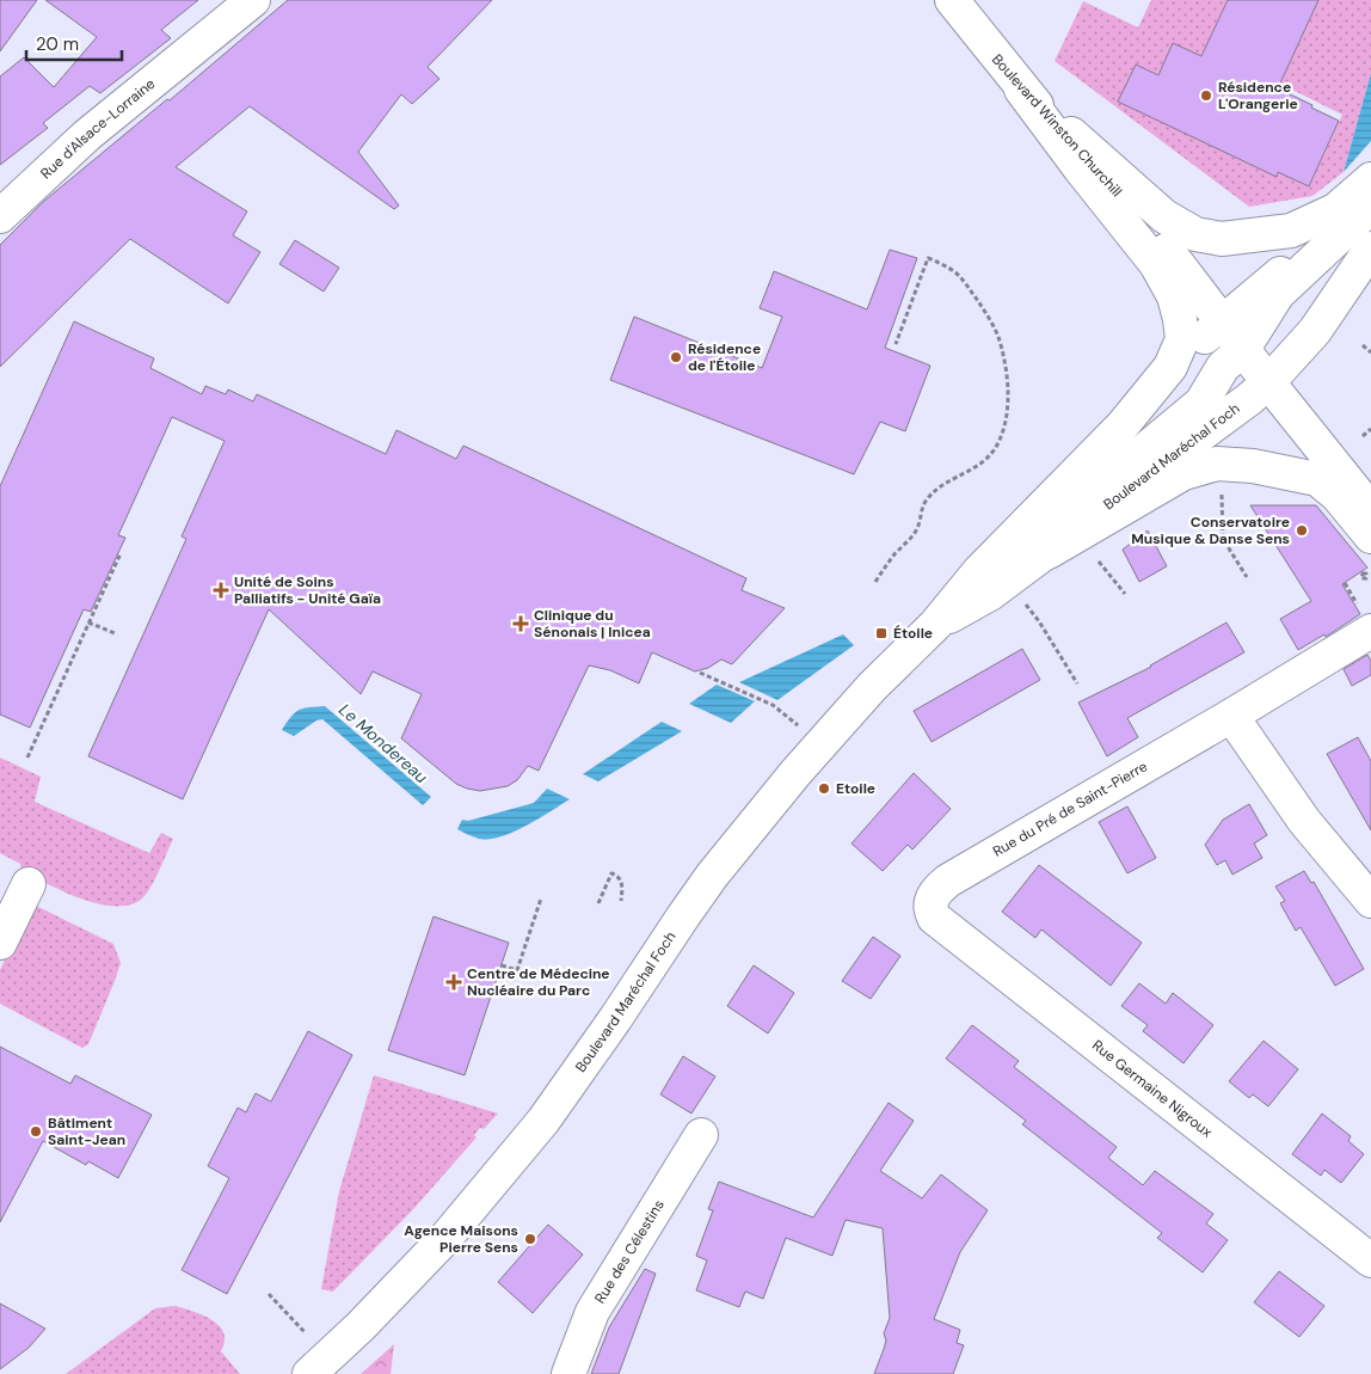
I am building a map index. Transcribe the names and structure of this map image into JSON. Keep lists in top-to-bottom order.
{
  "streets": {
    "main road": [
      "Boulevard Winston Churchill",
      "Rue d'Alsace-Lorraine",
      "Boulevard Maréchal Foch",
      "Rue du Pré de Saint-Pierre",
      "Rue Germaine Nigroux",
      "Rue des Célestins"
    ]
  },
  "crossings": [
    ["Boulevard Winston Churchill", "Boulevard Maréchal Foch"],
    ["Rue du Pré de Saint-Pierre", "Rue Germaine Nigroux"]
  ],
  "water": ["Le Mondereau"],
  "places": {
    "other": [
      "Résidence L'Orangerie",
      "Résidence de l'Étoile",
      "Conservatoire Musique & Danse Sens",
      "Etoile",
      "Bâtiment Saint-Jean",
      "Agence Maisons Pierre Sens"
    ],
    "health": ["Unité de Soins Palliatifs - Unité Gaïa", "Clinique du Sénonais | Inicea", "Centre de Médecine Nucléaire du Parc"],
    "transit": ["Étoile"]
  },
  "scale_bar": "20 m"
}
